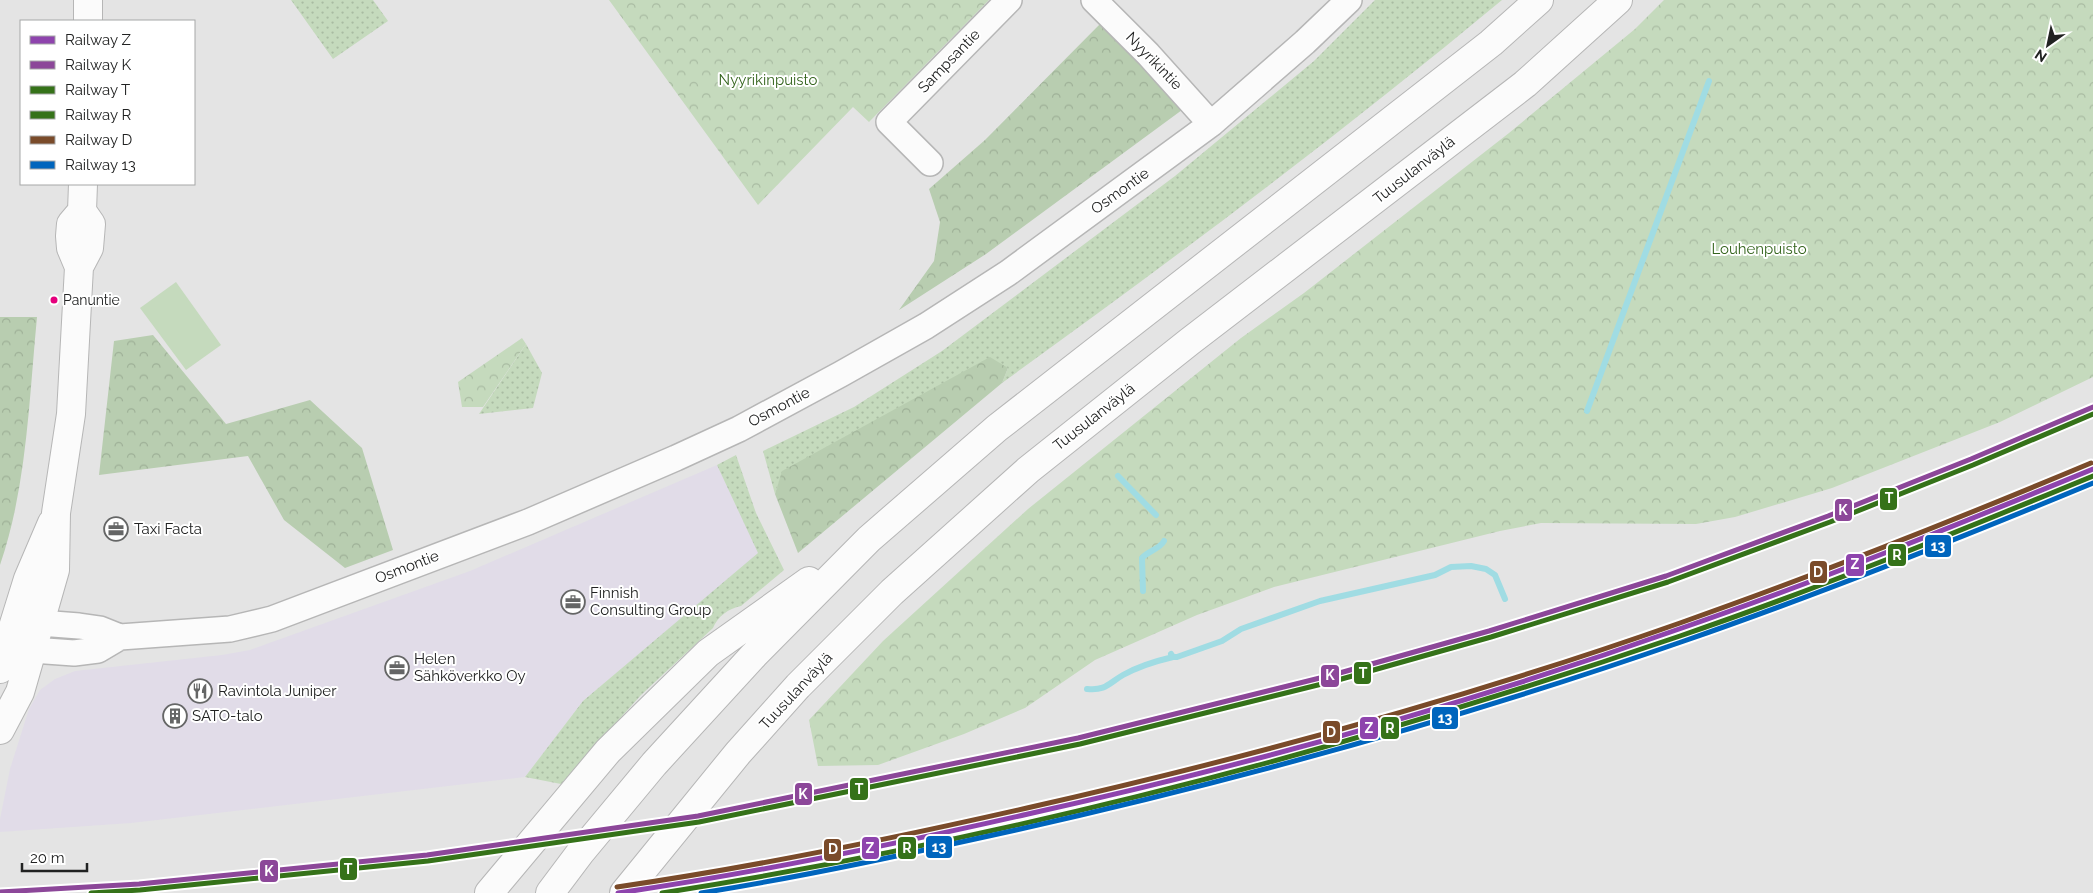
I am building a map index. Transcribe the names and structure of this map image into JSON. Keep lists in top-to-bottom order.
{
  "streets": {
    "main road": ["Tuusulanväylä"],
    "street": ["Sampsantie", "Nyyrikintie", "Osmontie"]
  },
  "crossings": [
    ["Nyyrikintie", "Osmontie"]
  ],
  "parks": ["Nyyrikinpuisto", "Louhenpuisto"],
  "places": {
    "other": ["Panuntie"],
    "office": ["Taxi Facta", "Finnish Consulting Group", "Helen Sähköverkko Oy"],
    "restaurant": ["Ravintola Juniper"],
    "building": ["SATO-talo"]
  },
  "lines": [
    "rail line K",
    "rail line T",
    "rail line D",
    "rail line Z",
    "rail line R",
    "rail line 13"
  ],
  "legend": [
    "Railway Z",
    "Railway K",
    "Railway T",
    "Railway R",
    "Railway D",
    "Railway 13"
  ],
  "scale_bar": "20 m",
  "north": "bottom left"
}
